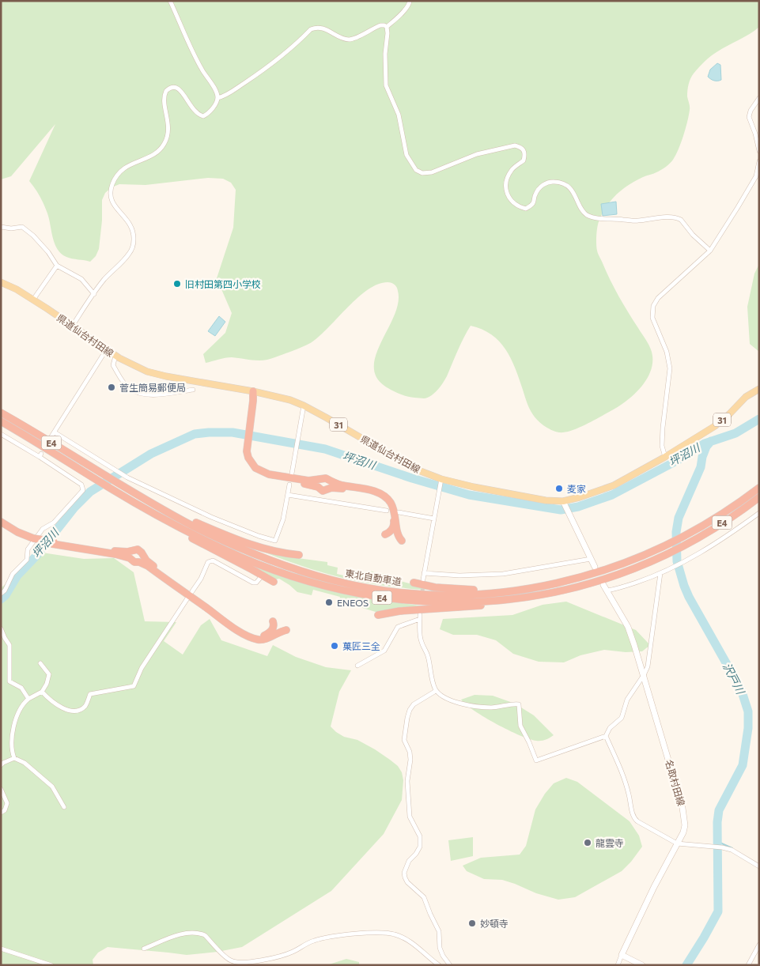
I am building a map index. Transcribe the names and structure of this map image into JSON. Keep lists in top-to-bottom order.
{
  "streets": {
    "highway": ["E4", "東北自動車道"],
    "main road": ["県道仙台村田線", "31", "名取村田線"]
  },
  "water": ["坪沼川", "沢戸川"],
  "places": [
    "旧村田第四小学校",
    "菅生簡易郵便局",
    "麦家",
    "ENEOS",
    "菓匠三全",
    "龍雲寺",
    "妙頓寺"
  ]
}
